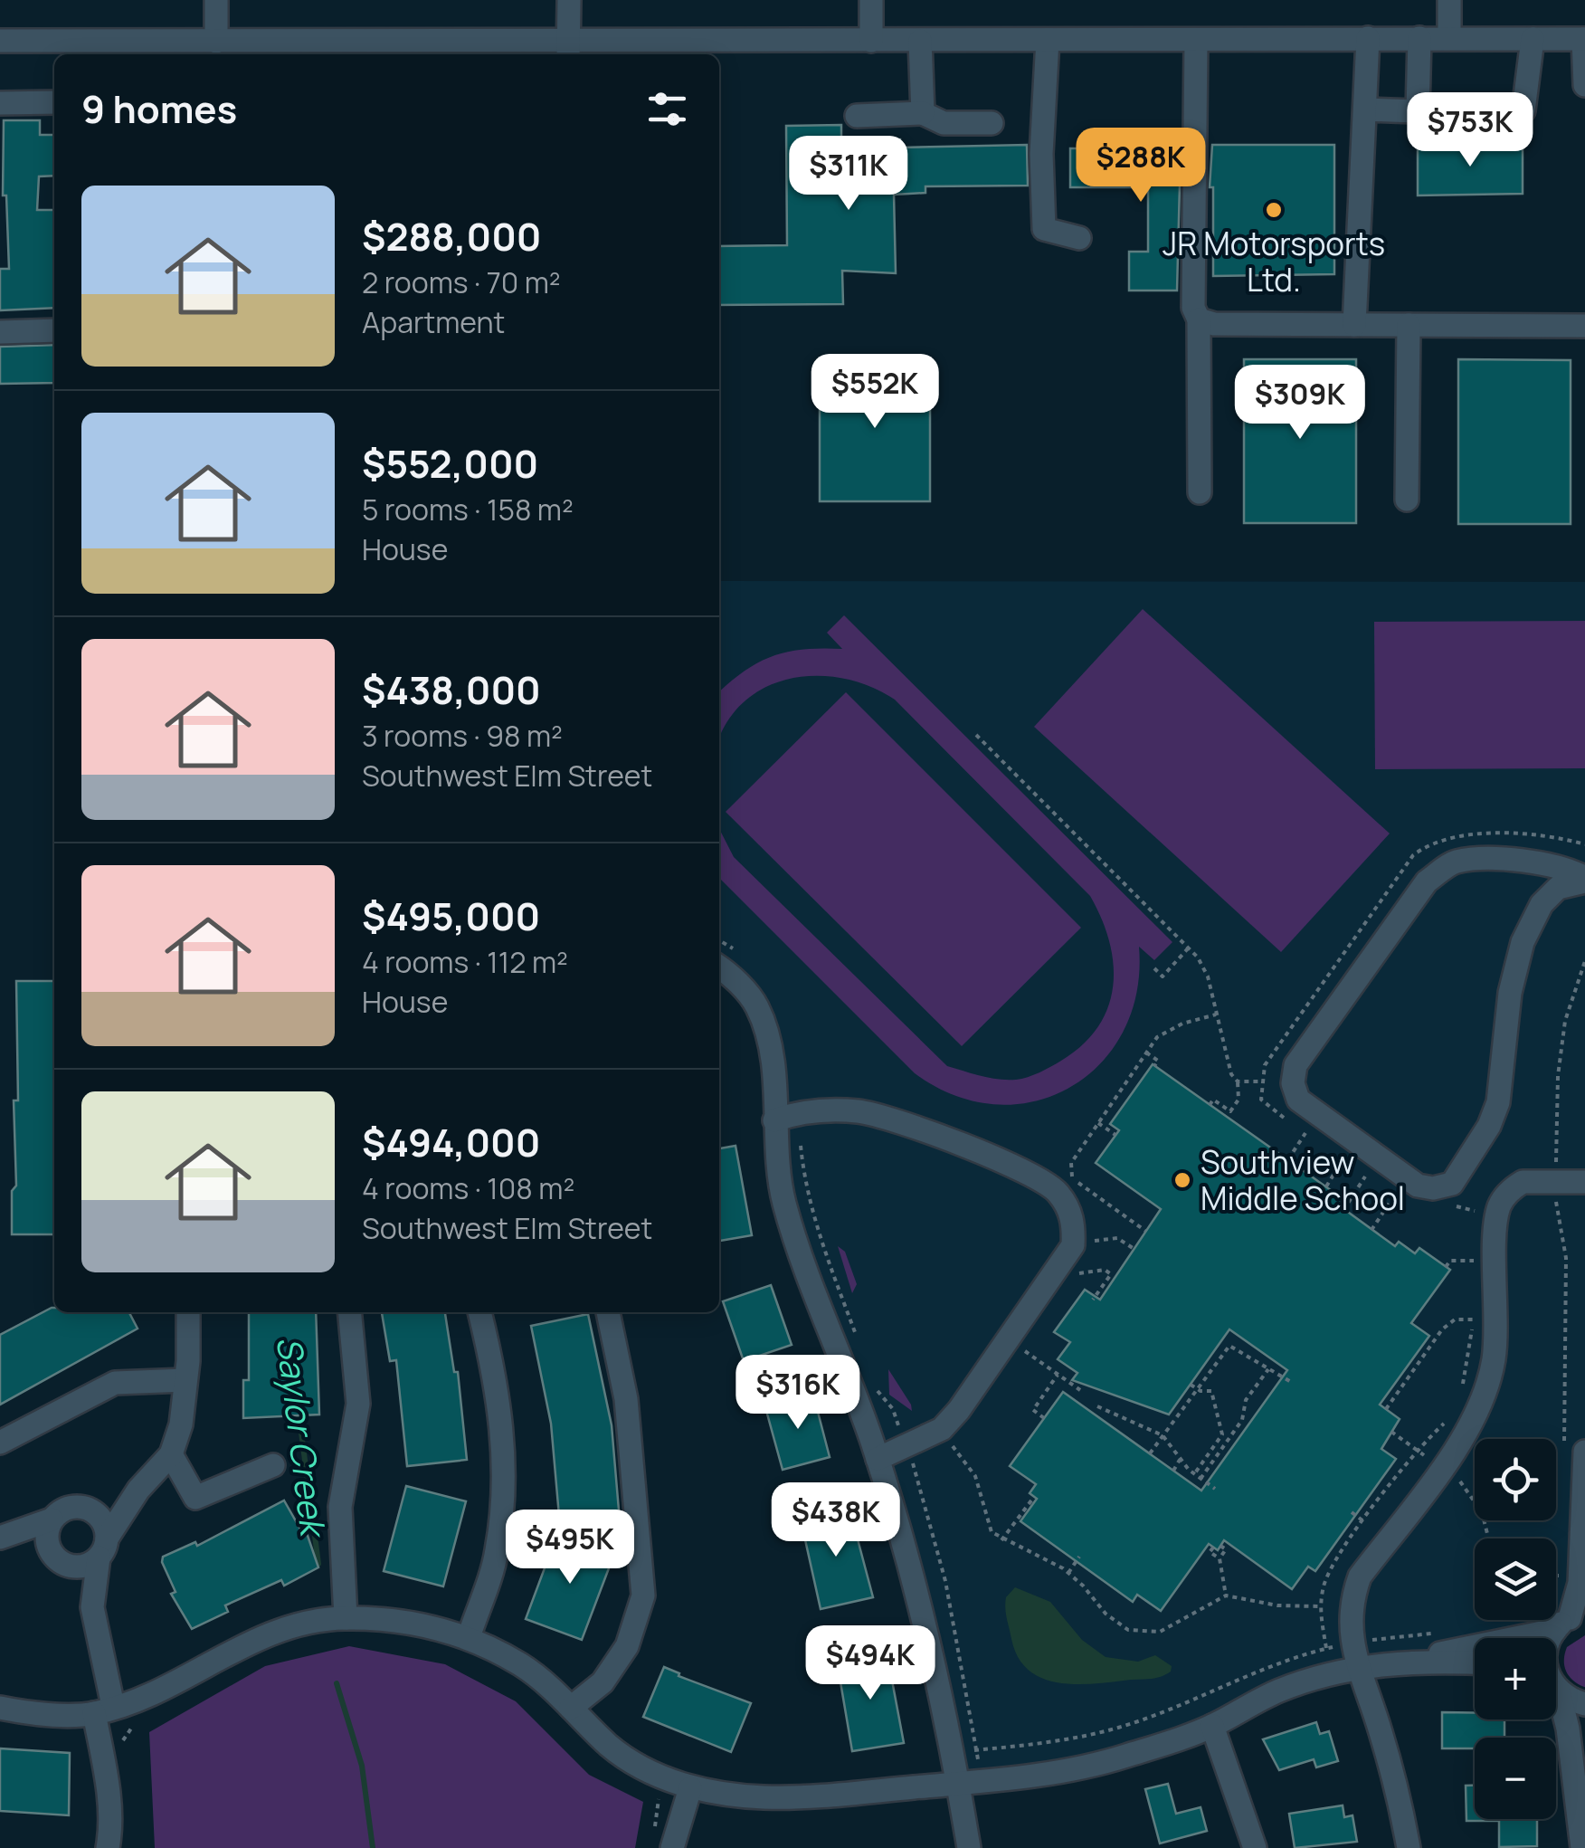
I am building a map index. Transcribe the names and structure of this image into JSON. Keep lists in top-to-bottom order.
{
  "water": ["Saylor Creek"],
  "places": ["JR Motorsports Ltd.", "Southview Middle School"],
  "page": {
    "heading": "9 homes",
    "price": [
      "$753K",
      "$288K",
      "$311K",
      "$552K",
      "$309K",
      "$316K",
      "$438K",
      "$495K",
      "$494K"
    ],
    "list": [
      {
        "name": "$288,000",
        "note": "2 rooms · 70 m² · Apartment"
      },
      {
        "name": "$552,000",
        "note": "5 rooms · 158 m² · House"
      },
      {
        "name": "$438,000",
        "note": "3 rooms · 98 m² · Southwest Elm Street"
      },
      {
        "name": "$495,000",
        "note": "4 rooms · 112 m² · House"
      },
      {
        "name": "$494,000",
        "note": "4 rooms · 108 m² · Southwest Elm Street"
      }
    ],
    "map_buttons": ["+", "−"]
  }
}
